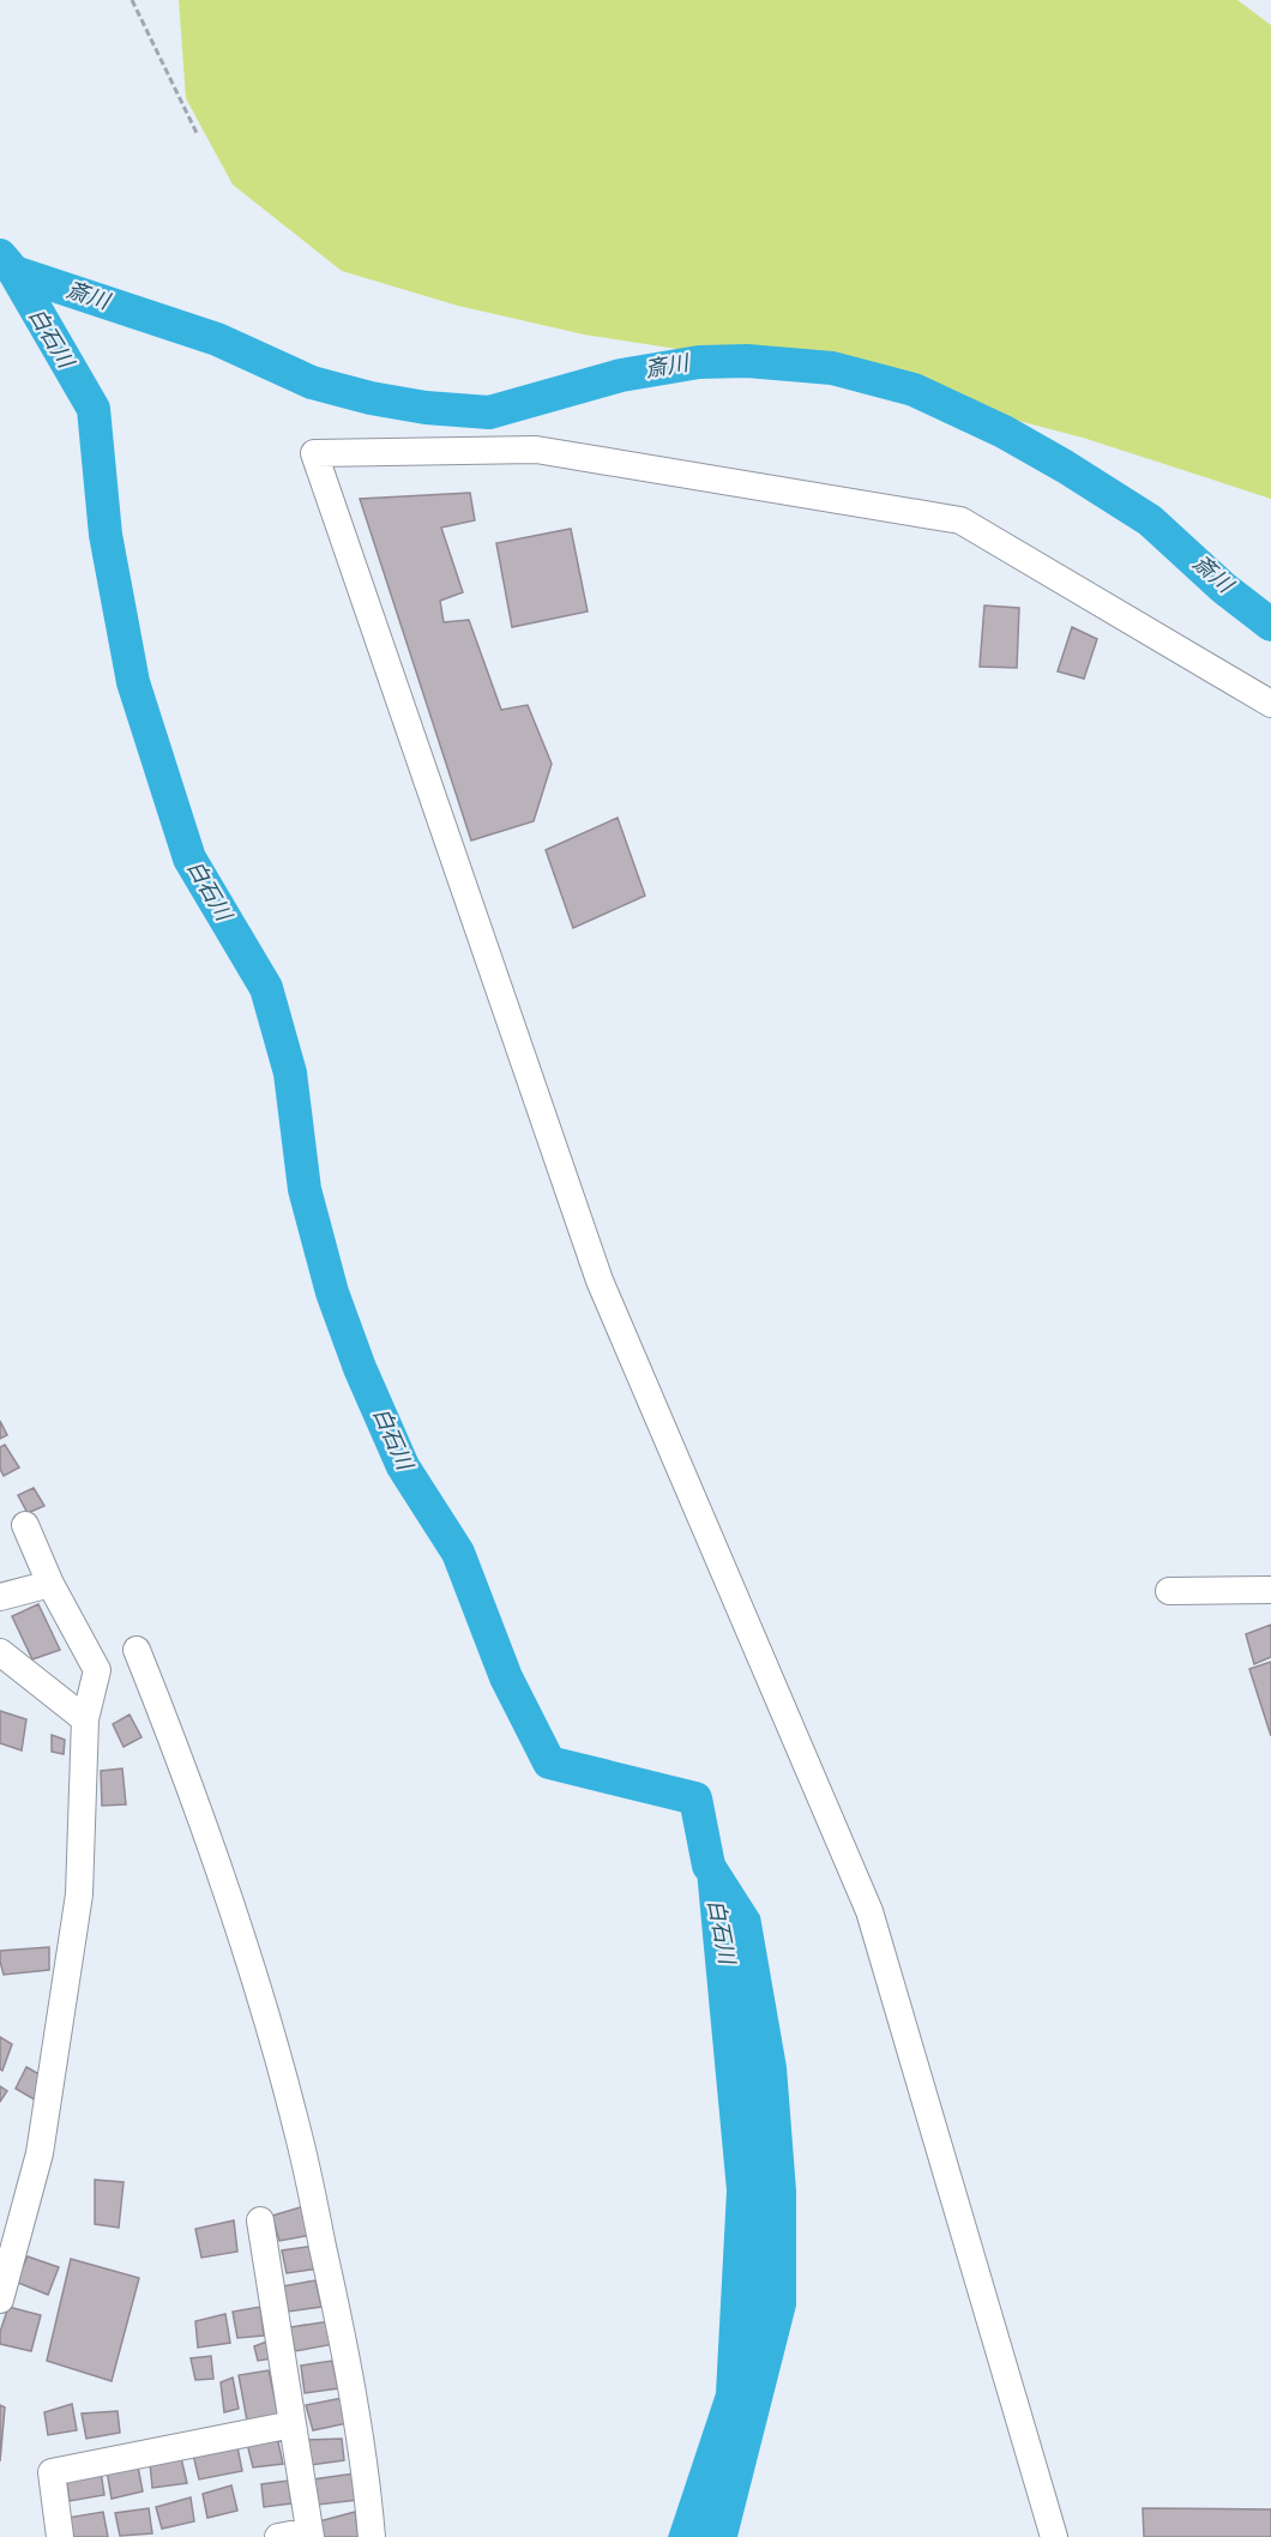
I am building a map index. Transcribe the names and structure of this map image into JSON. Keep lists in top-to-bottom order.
{
  "water": ["斎川", "白石川"]
}
